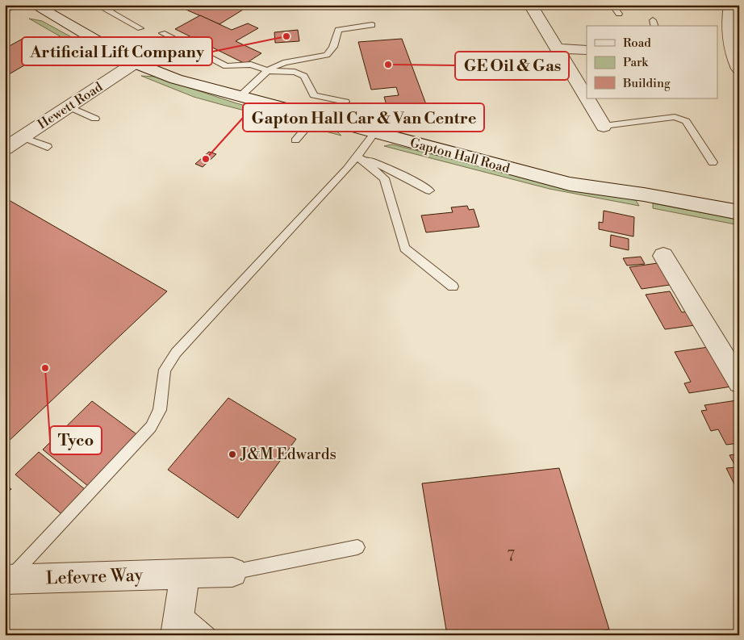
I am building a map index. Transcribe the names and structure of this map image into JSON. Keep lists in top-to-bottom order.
{
  "streets": {
    "street": ["Hewett Road", "Gapton Hall Road", "Lefevre Way"]
  },
  "crossings": [
    ["Hewett Road", "Gapton Hall Road"]
  ],
  "places": [
    "Artificial Lift Company",
    "GE Oil & Gas",
    "Gapton Hall Car & Van Centre",
    "Tyco",
    "J&M Edwards"
  ],
  "house_numbers": ["7"],
  "legend": ["Road", "Park", "Building"]
}
